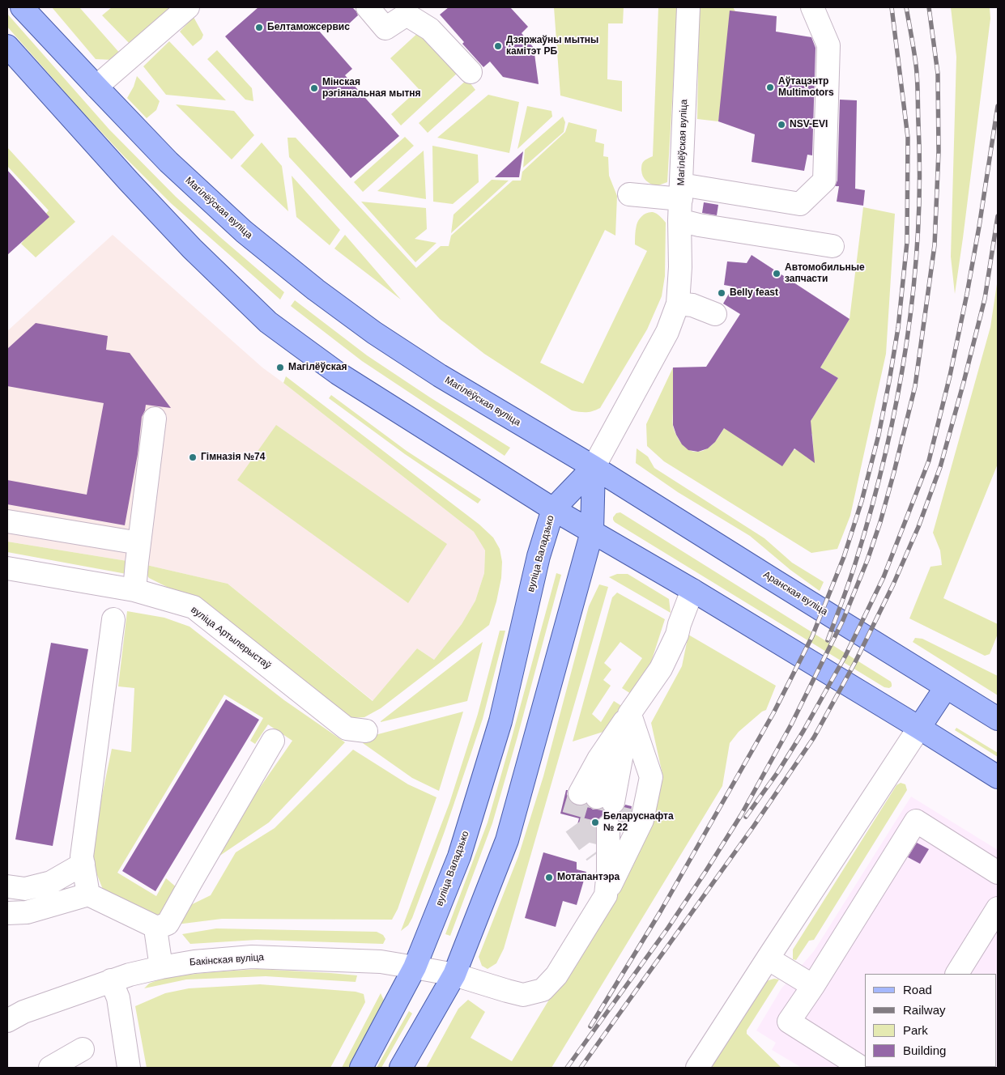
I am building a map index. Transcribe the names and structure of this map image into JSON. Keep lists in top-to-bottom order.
{
  "streets": {
    "main road": ["Магілёўская вуліца", "вуліца Валадзько", "Аранская вуліца"],
    "street": ["вуліца Артылерыстаў", "Бакінская вуліца"]
  },
  "crossings": [
    ["Магілёўская вуліца", "вуліца Валадзько"],
    ["Магілёўская вуліца", "Аранская вуліца"],
    ["вуліца Валадзько", "Аранская вуліца"],
    ["вуліца Валадзько", "Бакінская вуліца"]
  ],
  "places": [
    "Белтаможсервис",
    "Дзяржаўны мытны камітэт РБ",
    "Аўтацэнтр Multimotors",
    "Мінская рэгіянальная мытня",
    "NSV-EVI",
    "Автомобильные запчасти",
    "Belly feast",
    "Магілёўская",
    "Гімназія №74",
    "Беларуснафта № 22",
    "Мотапантэра"
  ],
  "legend": [
    "Road",
    "Railway",
    "Park",
    "Building"
  ]
}
